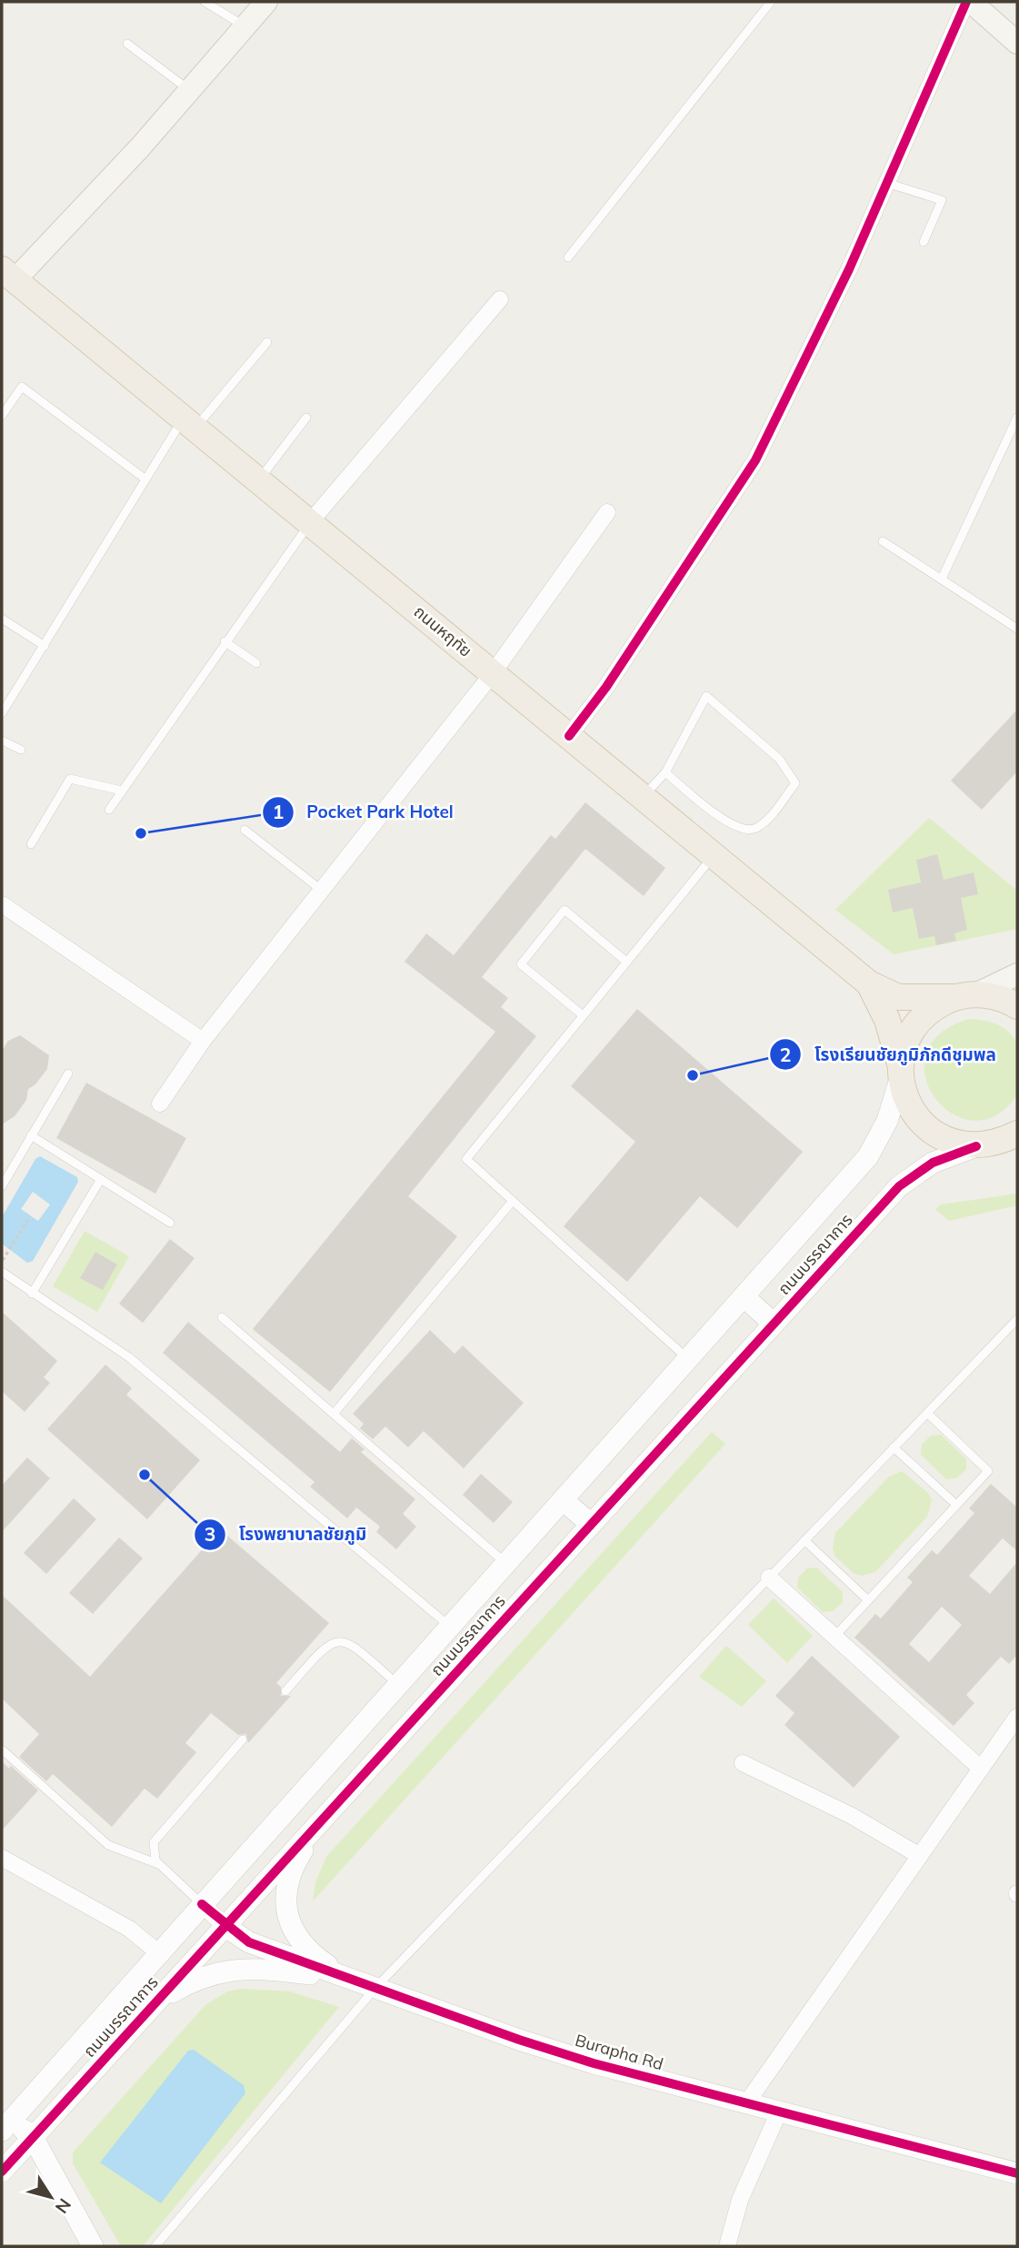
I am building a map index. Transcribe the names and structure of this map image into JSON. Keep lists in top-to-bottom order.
{
  "streets": {
    "main road": ["ถนนหฤทัย"],
    "street": ["ถนนบรรณาการ", "Burapha Rd"]
  },
  "crossings": [
    ["ถนนหฤทัย", "ถนนบรรณาการ"],
    ["ถนนบรรณาการ", "Burapha Rd"]
  ],
  "places": ["Pocket Park Hotel", "โรงเรียนชัยภูมิภักดีชุมพล", "โรงพยาบาลชัยภูมิ"],
  "north": "bottom right"
}
